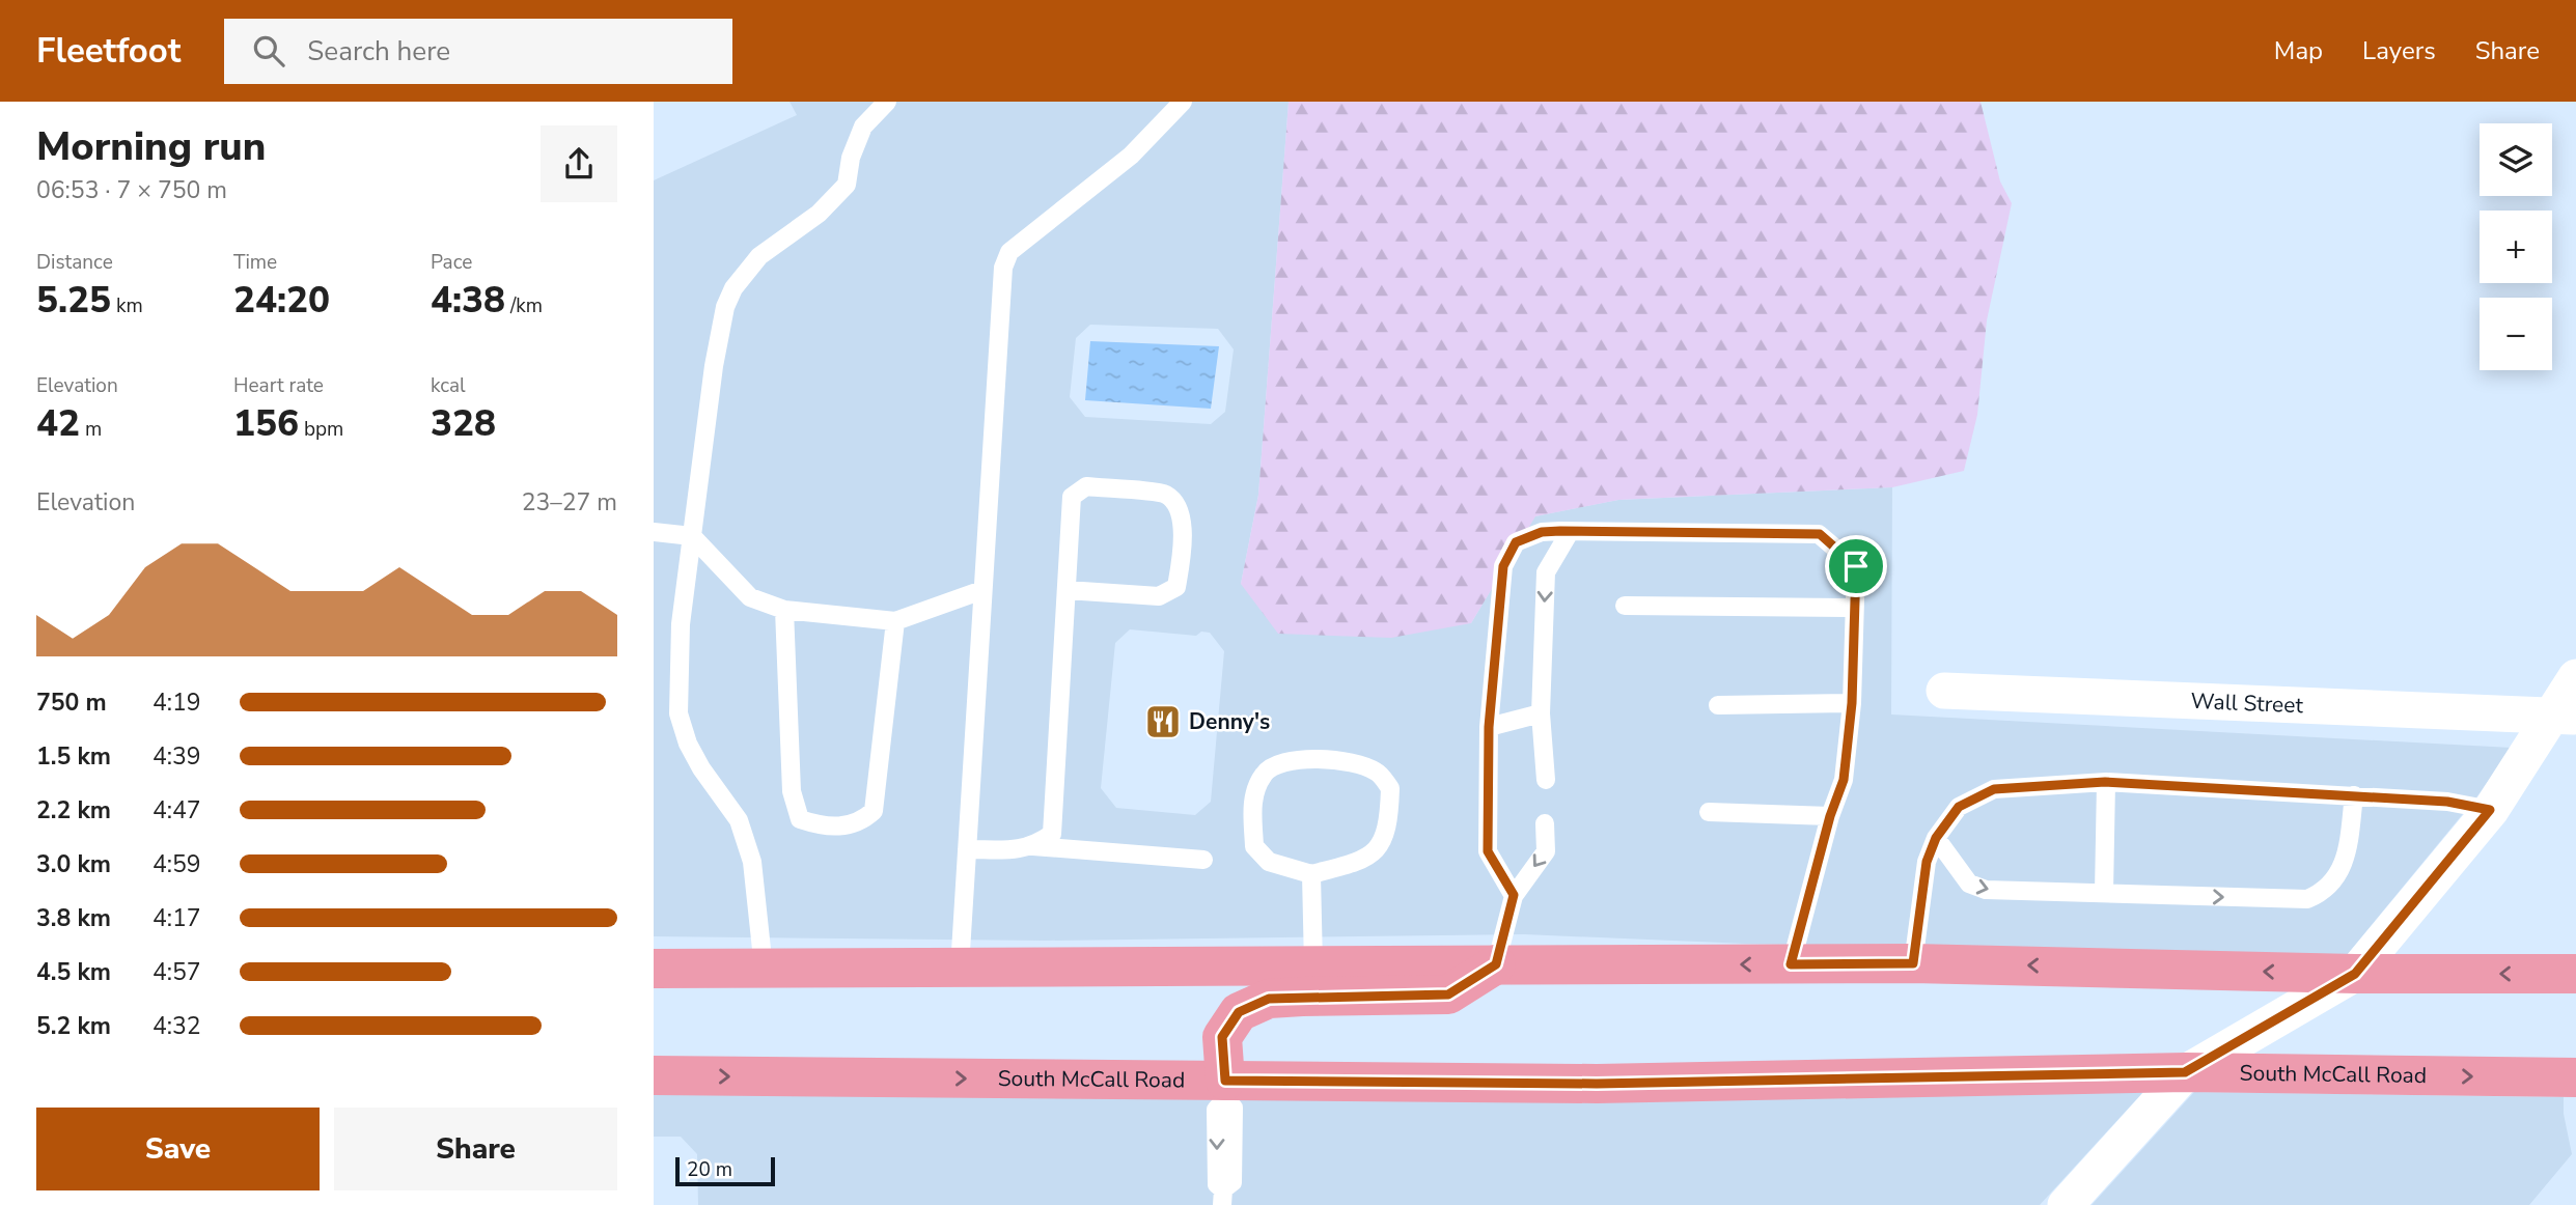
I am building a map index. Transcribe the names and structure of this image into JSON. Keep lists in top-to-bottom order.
{
  "streets": {
    "main road": ["South McCall Road"],
    "street": ["Wall Street"]
  },
  "places": {
    "restaurant": ["Denny's"]
  },
  "scale_bar": "20 m",
  "page": {
    "header": "Fleetfoot",
    "search": "Search here",
    "nav": ["Map", "Layers", "Share"],
    "heading": ["Morning run", "06:53 · 7 × 750 m"],
    "map_buttons": ["+", "−"],
    "stats": [
      ["Distance", "5.25 km"],
      ["Time", "24:20"],
      ["Pace", "4:38 /km"],
      ["Elevation", "42 m"],
      ["Heart rate", "156 bpm"],
      ["kcal", "328"]
    ],
    "chart": ["Elevation", "23–27 m"],
    "list": [
      {
        "name": "750 m",
        "note": "4:19"
      },
      {
        "name": "1.5 km",
        "note": "4:39"
      },
      {
        "name": "2.2 km",
        "note": "4:47"
      },
      {
        "name": "3.0 km",
        "note": "4:59"
      },
      {
        "name": "3.8 km",
        "note": "4:17"
      },
      {
        "name": "4.5 km",
        "note": "4:57"
      },
      {
        "name": "5.2 km",
        "note": "4:32"
      }
    ],
    "buttons": ["Save", "Share"],
    "scale": "20 m"
  }
}
